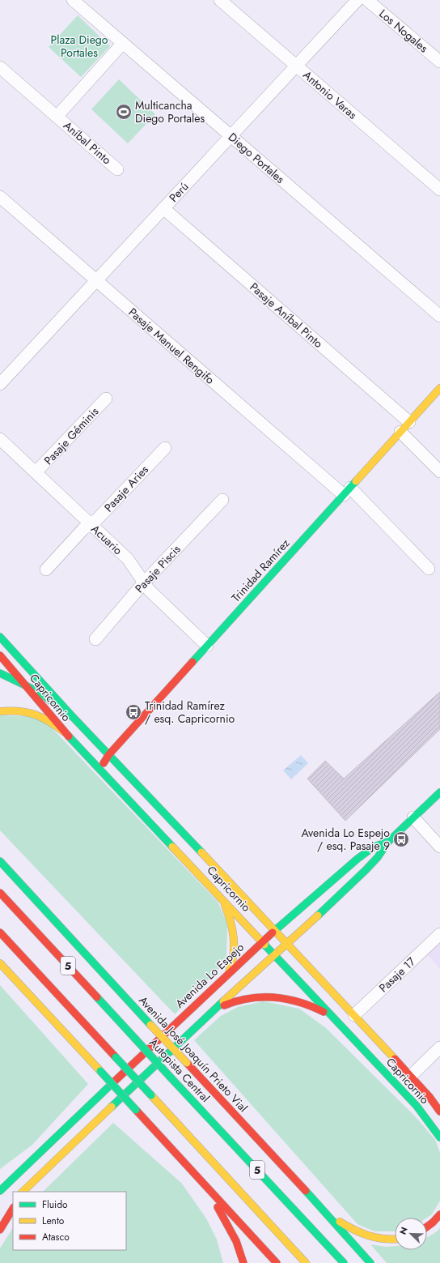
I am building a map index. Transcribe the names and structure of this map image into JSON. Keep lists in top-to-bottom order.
{
  "streets": {
    "main road": [
      "Trinidad Ramírez",
      "Capricornio",
      "5",
      "Avenida Lo Espejo",
      "Avenida José Joaquín Prieto Vial",
      "Autopista Central"
    ],
    "street": [
      "Los Nogales",
      "Antonio Varas",
      "Aníbal Pinto",
      "Diego Portales",
      "Perú",
      "Pasaje Aníbal Pinto",
      "Pasaje Manuel Rengifo",
      "Pasaje Géminis",
      "Pasaje Aries",
      "Acuario",
      "Pasaje Piscis",
      "Pasaje 17"
    ]
  },
  "crossings": [
    ["Antonio Varas", "Perú"],
    ["Aníbal Pinto", "Diego Portales"],
    ["Diego Portales", "Perú"],
    ["Perú", "Pasaje Aníbal Pinto"],
    ["Perú", "Pasaje Manuel Rengifo"],
    ["Pasaje Aníbal Pinto", "Trinidad Ramírez"],
    ["Pasaje Manuel Rengifo", "Trinidad Ramírez"],
    ["Pasaje Géminis", "Acuario"],
    ["Pasaje Aries", "Acuario"],
    ["Acuario", "Pasaje Piscis"],
    ["Acuario", "Trinidad Ramírez"],
    ["Trinidad Ramírez", "Capricornio"],
    ["Capricornio", "Pasaje 17"],
    ["Capricornio", "Avenida Lo Espejo"]
  ],
  "parks": ["Plaza Diego Portales"],
  "places": {
    "sports": ["Multicancha Diego Portales"],
    "bus stop": ["Trinidad Ramírez / esq. Capricornio", "Avenida Lo Espejo / esq. Pasaje 9"]
  },
  "legend": ["Fluido", "Lento", "Atasco"],
  "north": "top left"
}
